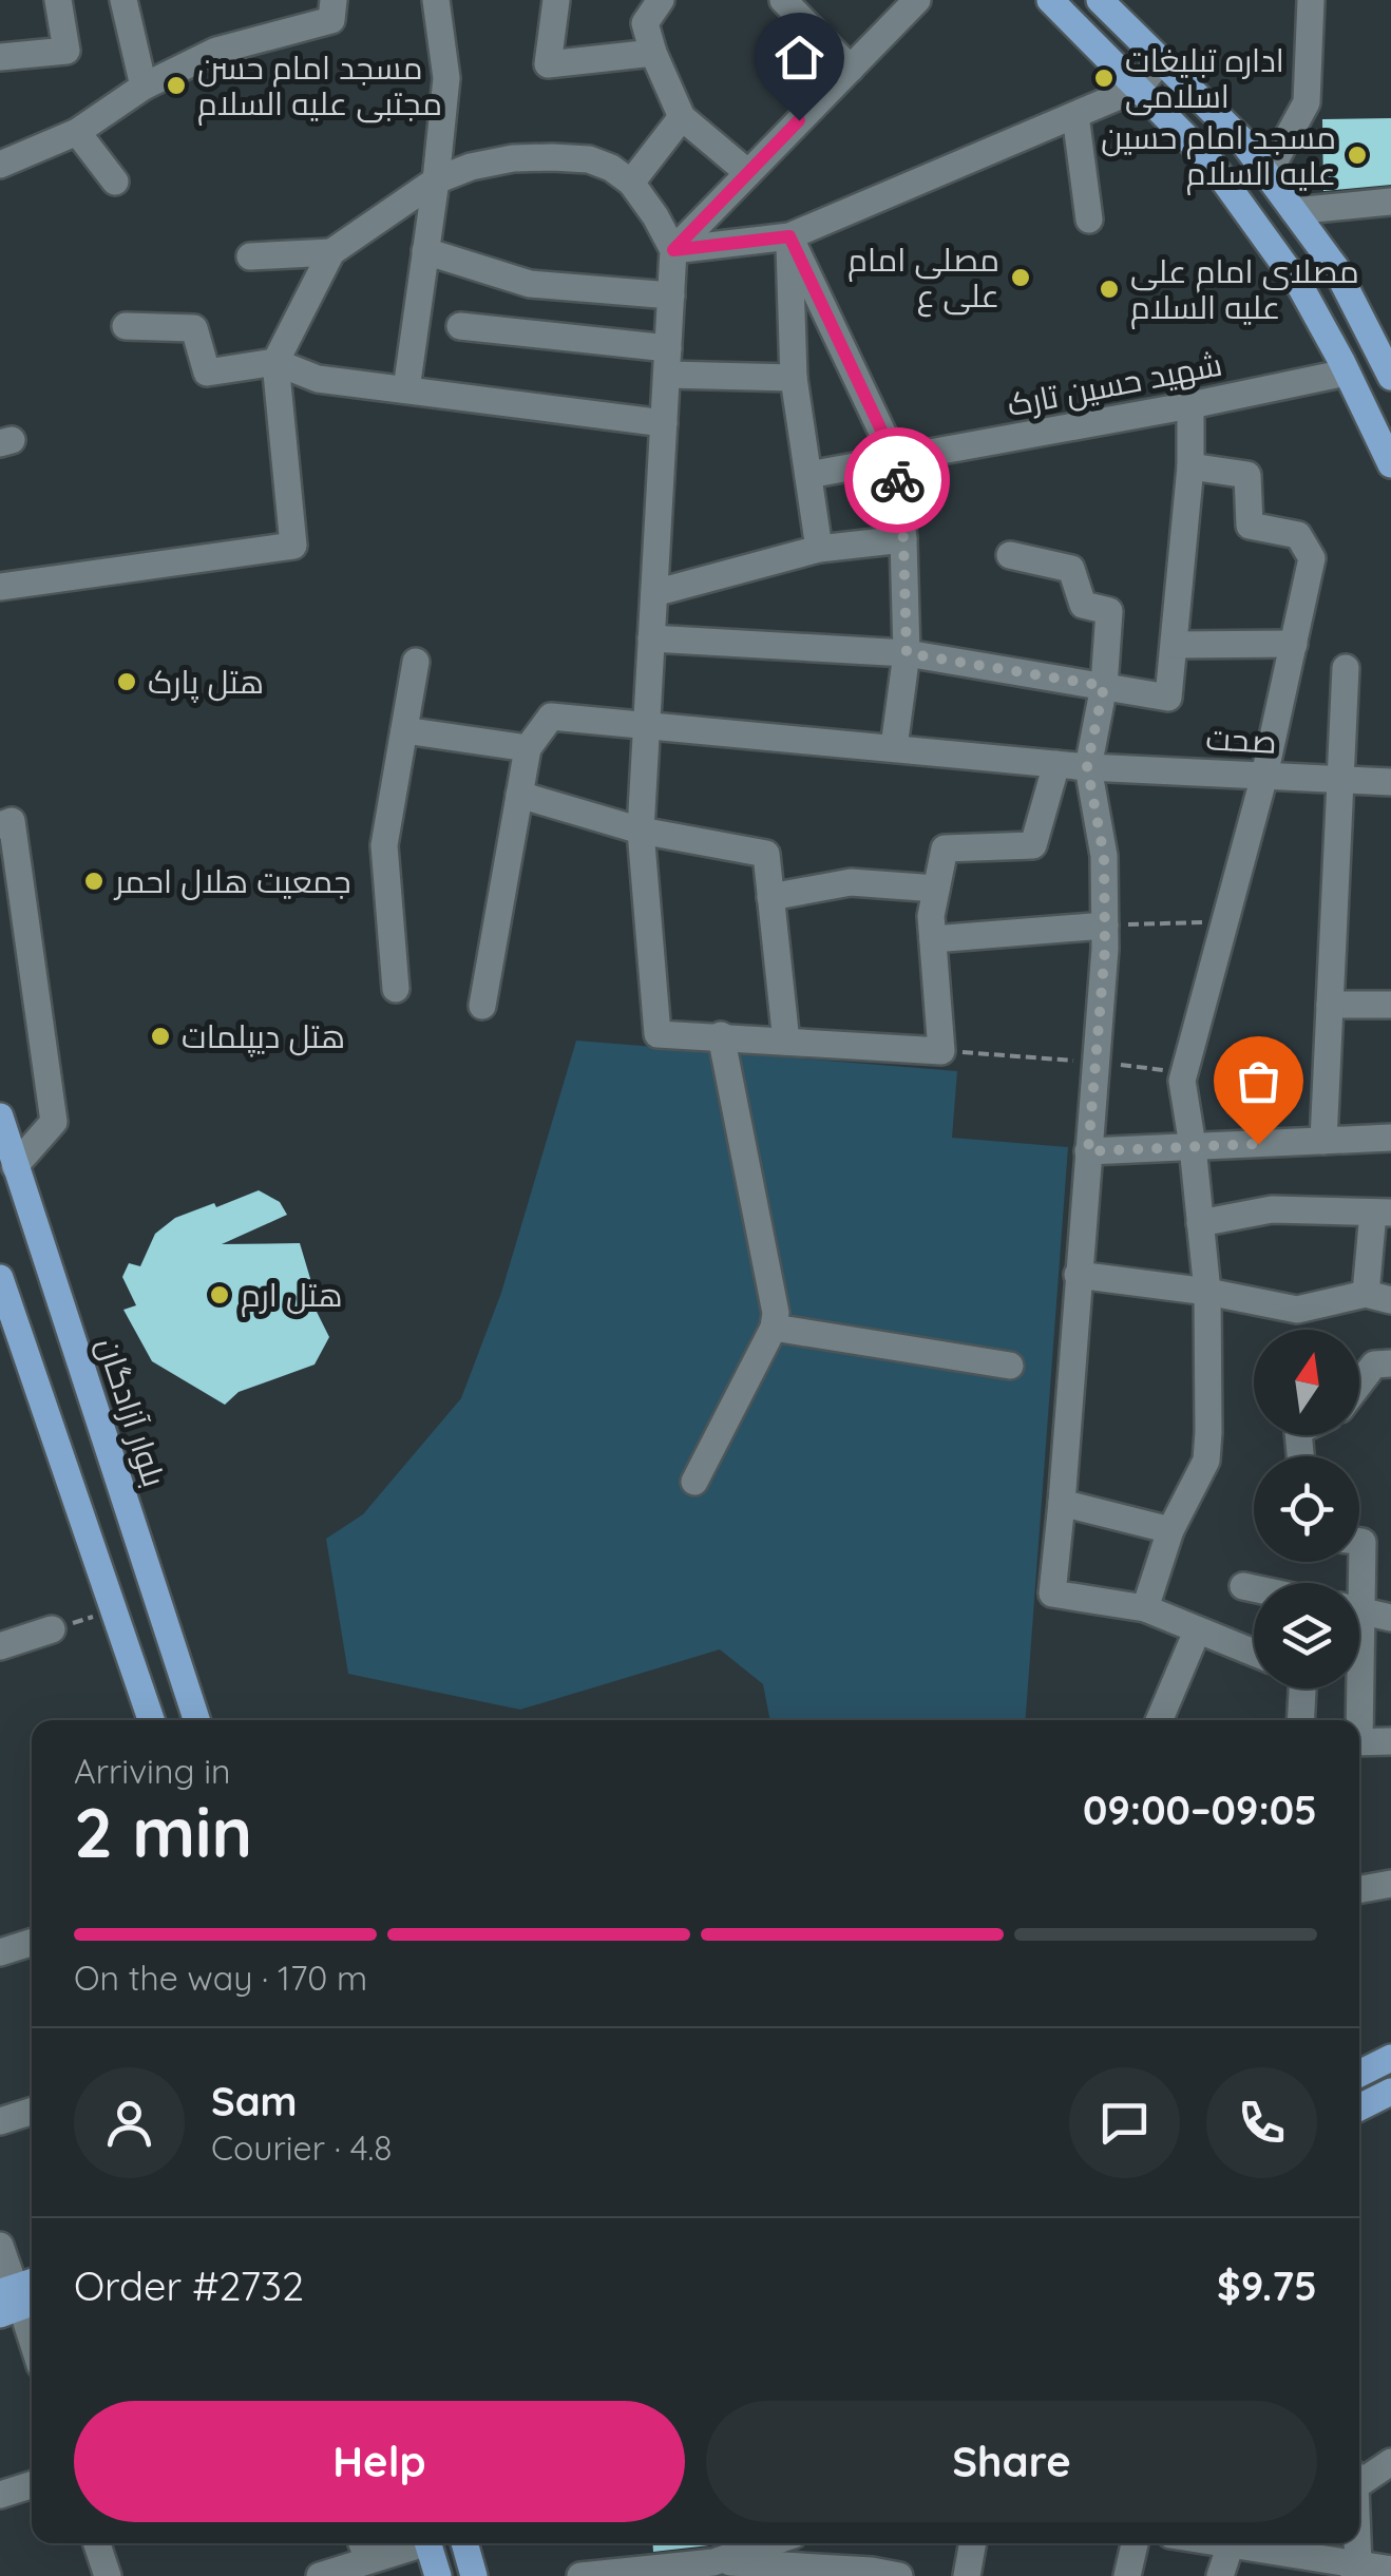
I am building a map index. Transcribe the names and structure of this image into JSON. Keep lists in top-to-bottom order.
{
  "streets": {
    "main road": ["بلوار آزادگان"],
    "street": ["شهید حسین تارک", "صحت"]
  },
  "places": [
    "اداره تبلیغات اسلامی",
    "مسجد امام حسن مجتبی علیه السلام",
    "مسجد امام حسین علیه السلام",
    "مصلی امام علی ع",
    "مصلای امام علی علیه السلام",
    "هتل پارک",
    "جمعیت هلال احمر",
    "هتل دیپلمات",
    "هتل ارم"
  ],
  "north": "top",
  "page": {
    "heading": ["2 min", "Arriving in", "09:00–09:05"],
    "panel": [
      "Sam",
      "Courier · 4.8",
      "Order #2732",
      "$9.75"
    ],
    "bar": "On the way · 170 m",
    "buttons": ["Help", "Share"]
  }
}
